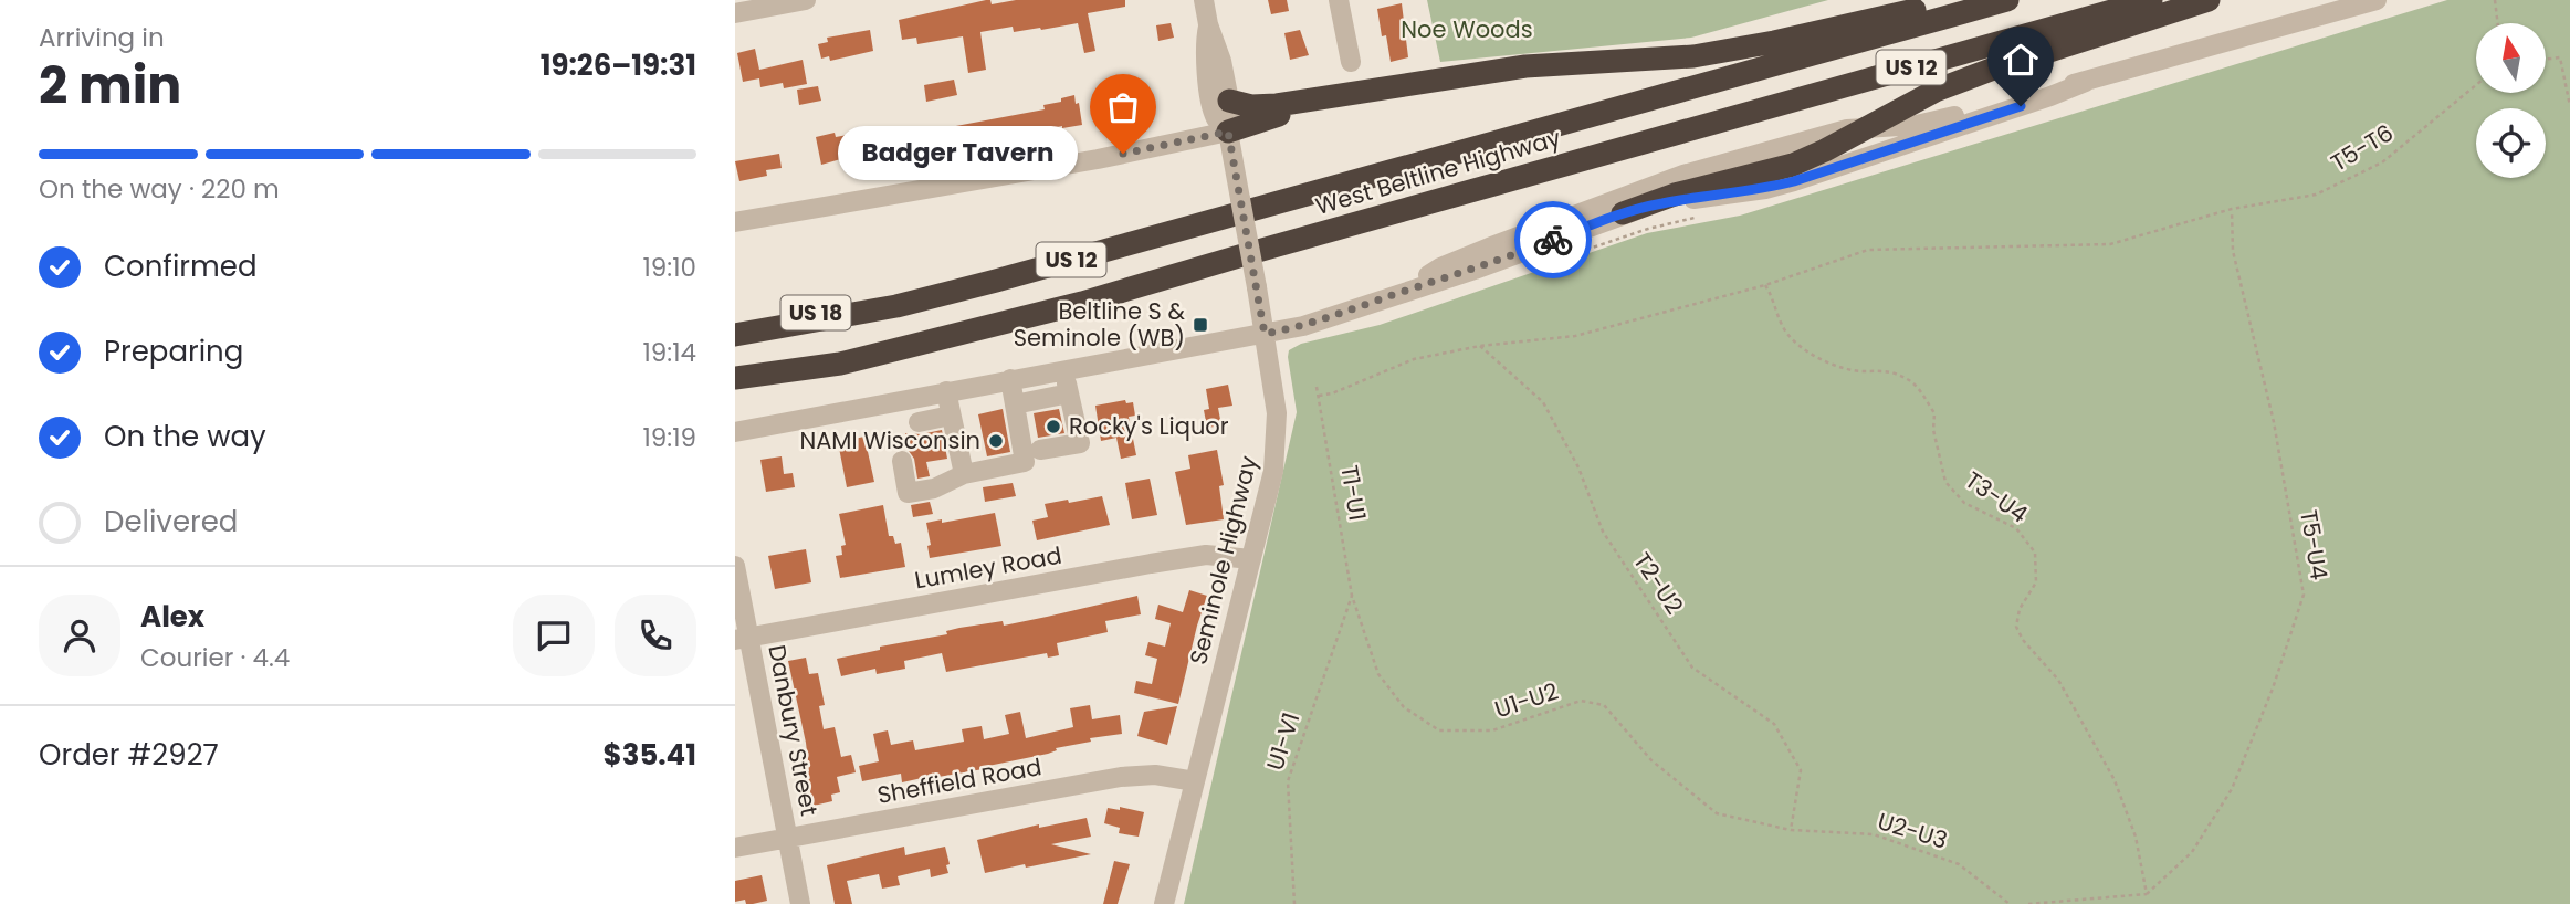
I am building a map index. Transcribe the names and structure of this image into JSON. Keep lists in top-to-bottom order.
{
  "streets": {
    "highway": ["US 12", "West Beltline Highway", "US 18"],
    "street": [
      "Seminole Highway",
      "Lumley Road",
      "Danbury Street",
      "Sheffield Road"
    ],
    "path": [
      "T5-T6",
      "T1-U1",
      "T3-U4",
      "T5-U4",
      "T2-U2",
      "U1-U2",
      "U1-V1",
      "U2-U3"
    ]
  },
  "crossings": [
    ["T5-T6", "T1-U1"],
    ["T5-T6", "T3-U4"],
    ["T5-T6", "T5-U4"],
    ["T5-T6", "T2-U2"],
    ["West Beltline Highway", "US 18"],
    ["T1-U1", "U1-U2"],
    ["T1-U1", "U1-V1"],
    ["T3-U4", "T5-U4"],
    ["Seminole Highway", "Lumley Road"],
    ["Seminole Highway", "Sheffield Road"],
    ["Lumley Road", "Danbury Street"],
    ["T2-U2", "U1-U2"],
    ["T2-U2", "U2-U3"],
    ["U1-U2", "U1-V1"],
    ["U1-U2", "U2-U3"],
    ["Danbury Street", "Sheffield Road"]
  ],
  "parks": ["Noe Woods"],
  "places": {
    "other": ["Badger Tavern", "Rocky's Liquor", "NAMI Wisconsin"],
    "transit": ["Beltline S & Seminole (WB)"]
  },
  "north": "top",
  "page": {
    "heading": ["2 min", "Arriving in", "19:26–19:31"],
    "panel": [
      "Alex",
      "Courier · 4.4",
      "Order #2927",
      "$35.41"
    ],
    "bubble": "Badger Tavern",
    "bar": "On the way · 220 m",
    "list": [
      ["Confirmed", "19:10"],
      ["Preparing", "19:14"],
      ["On the way", "19:19"],
      "Delivered"
    ]
  }
}
